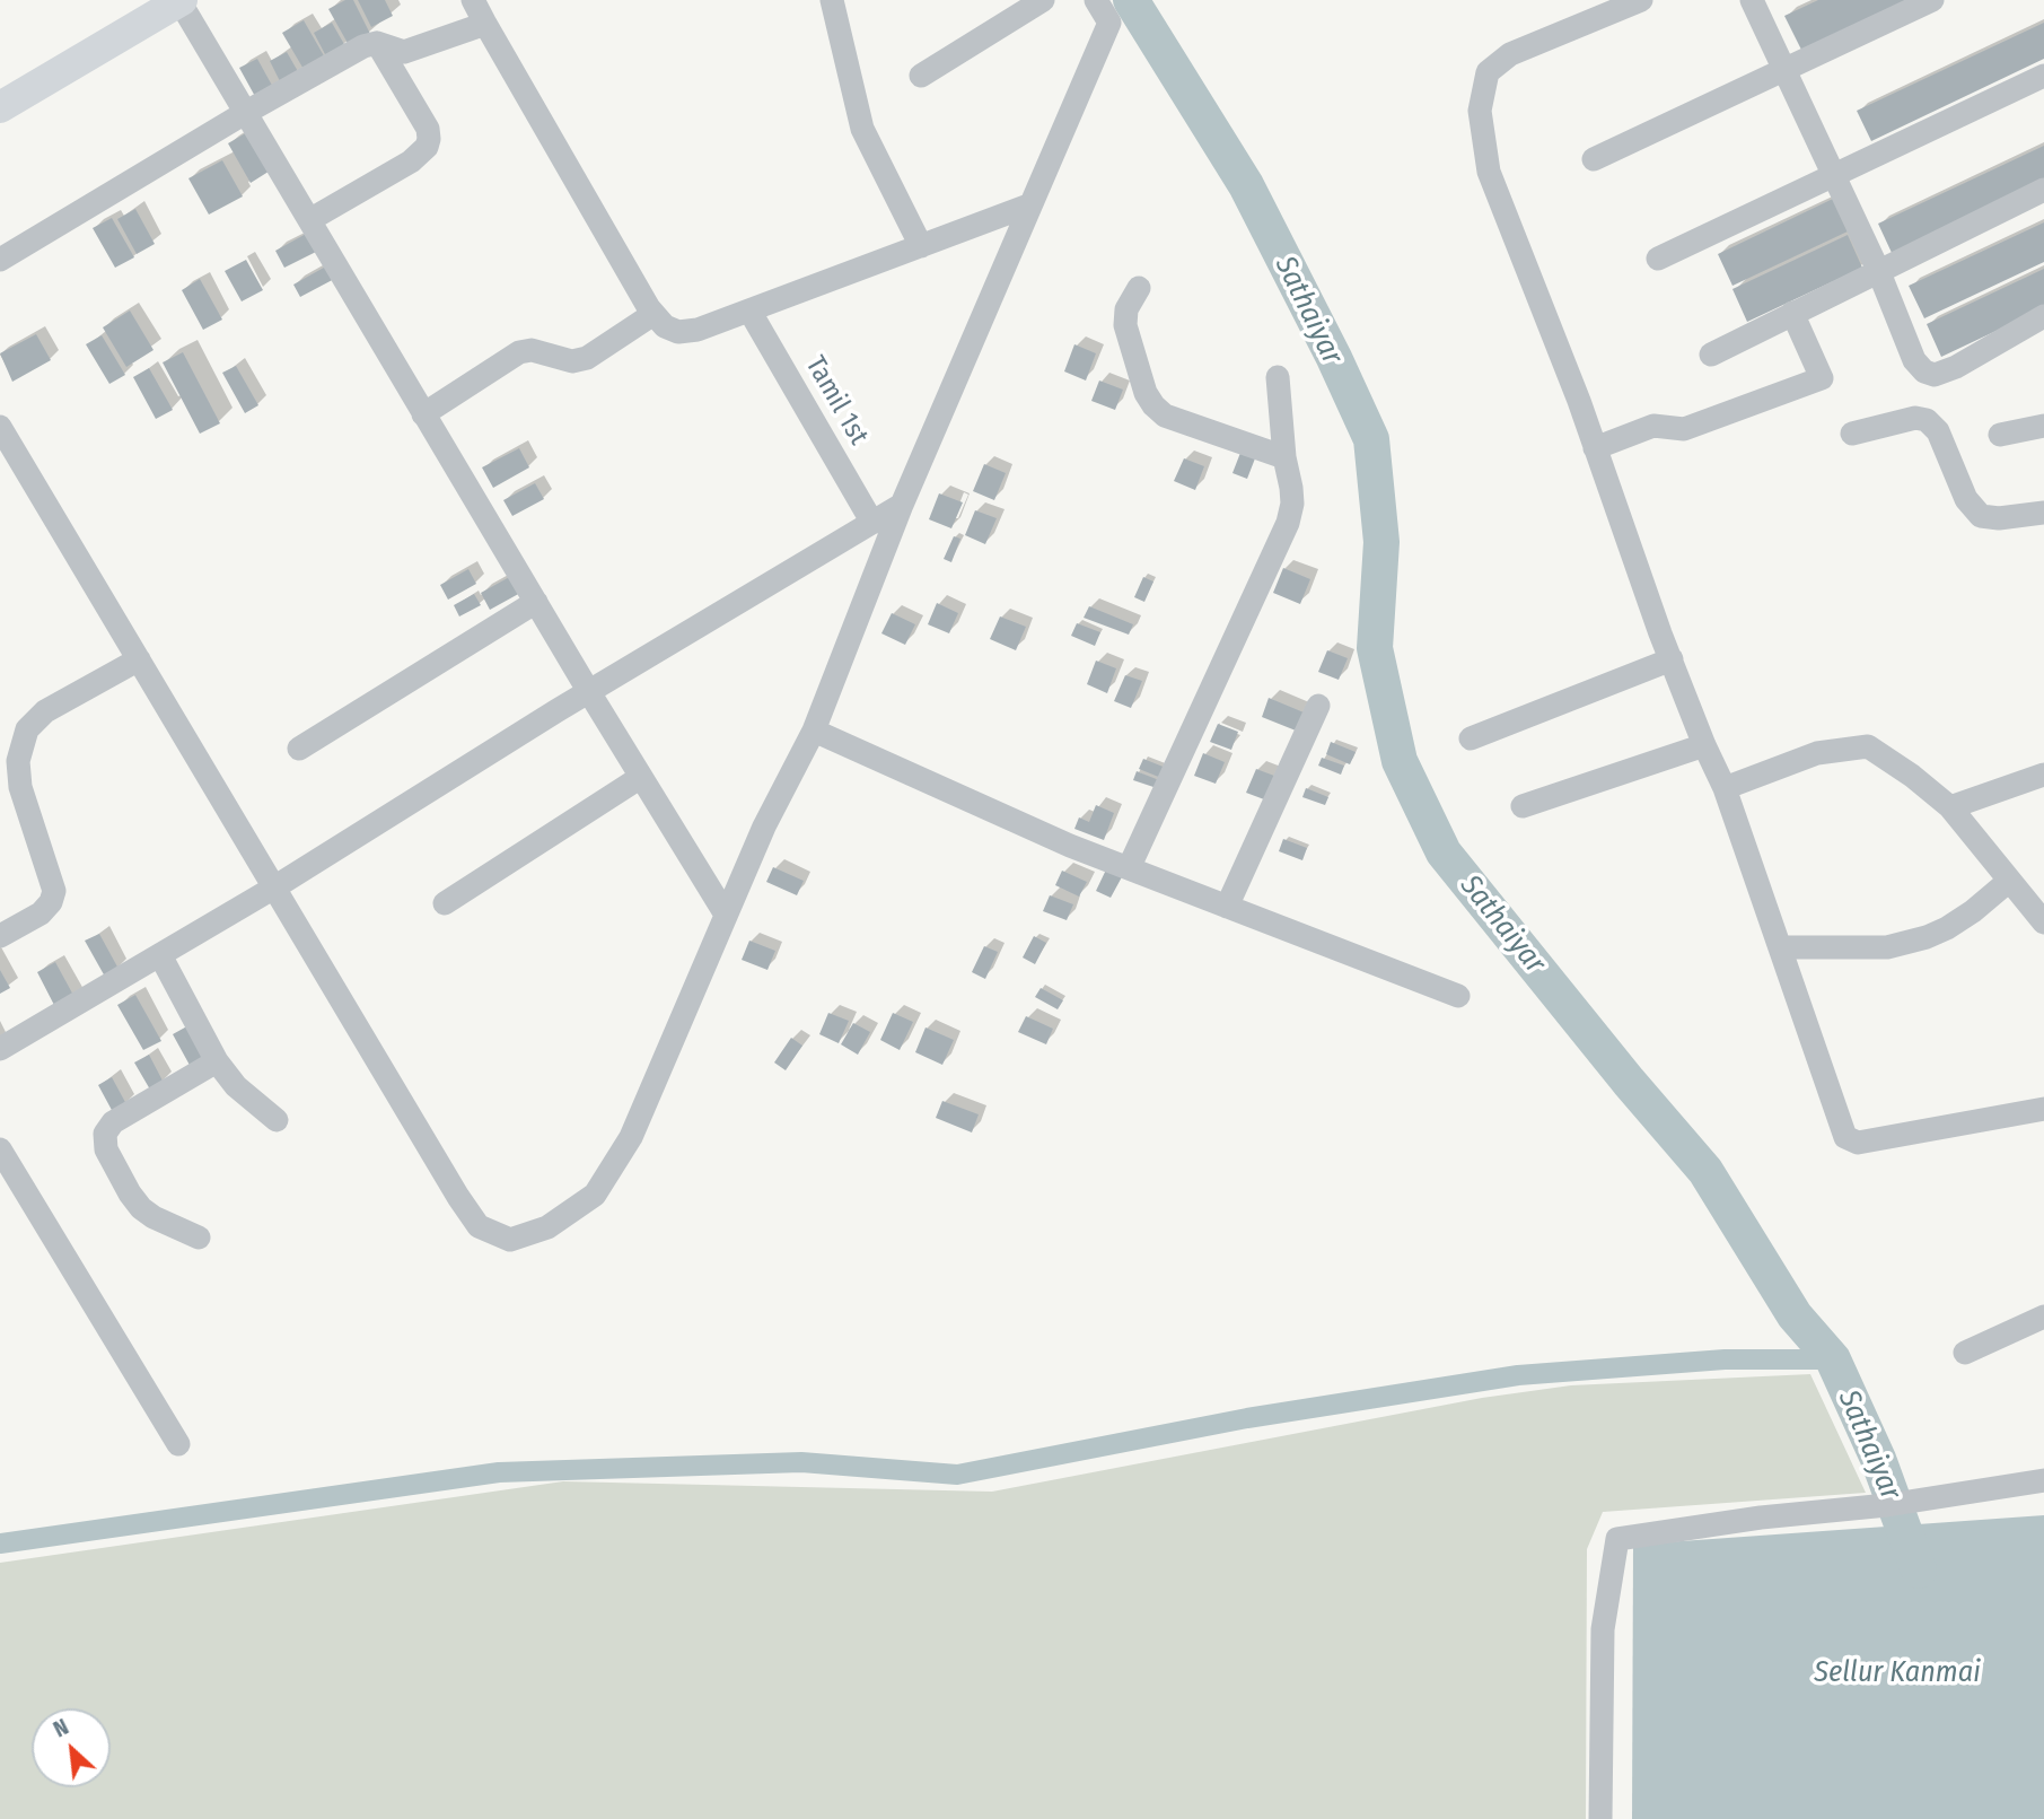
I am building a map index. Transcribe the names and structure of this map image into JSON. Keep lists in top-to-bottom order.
{
  "streets": {
    "street": ["Tamil 1st"]
  },
  "water": ["Sathaiyar", "Sellur Kanmai"],
  "north": "top left"
}
